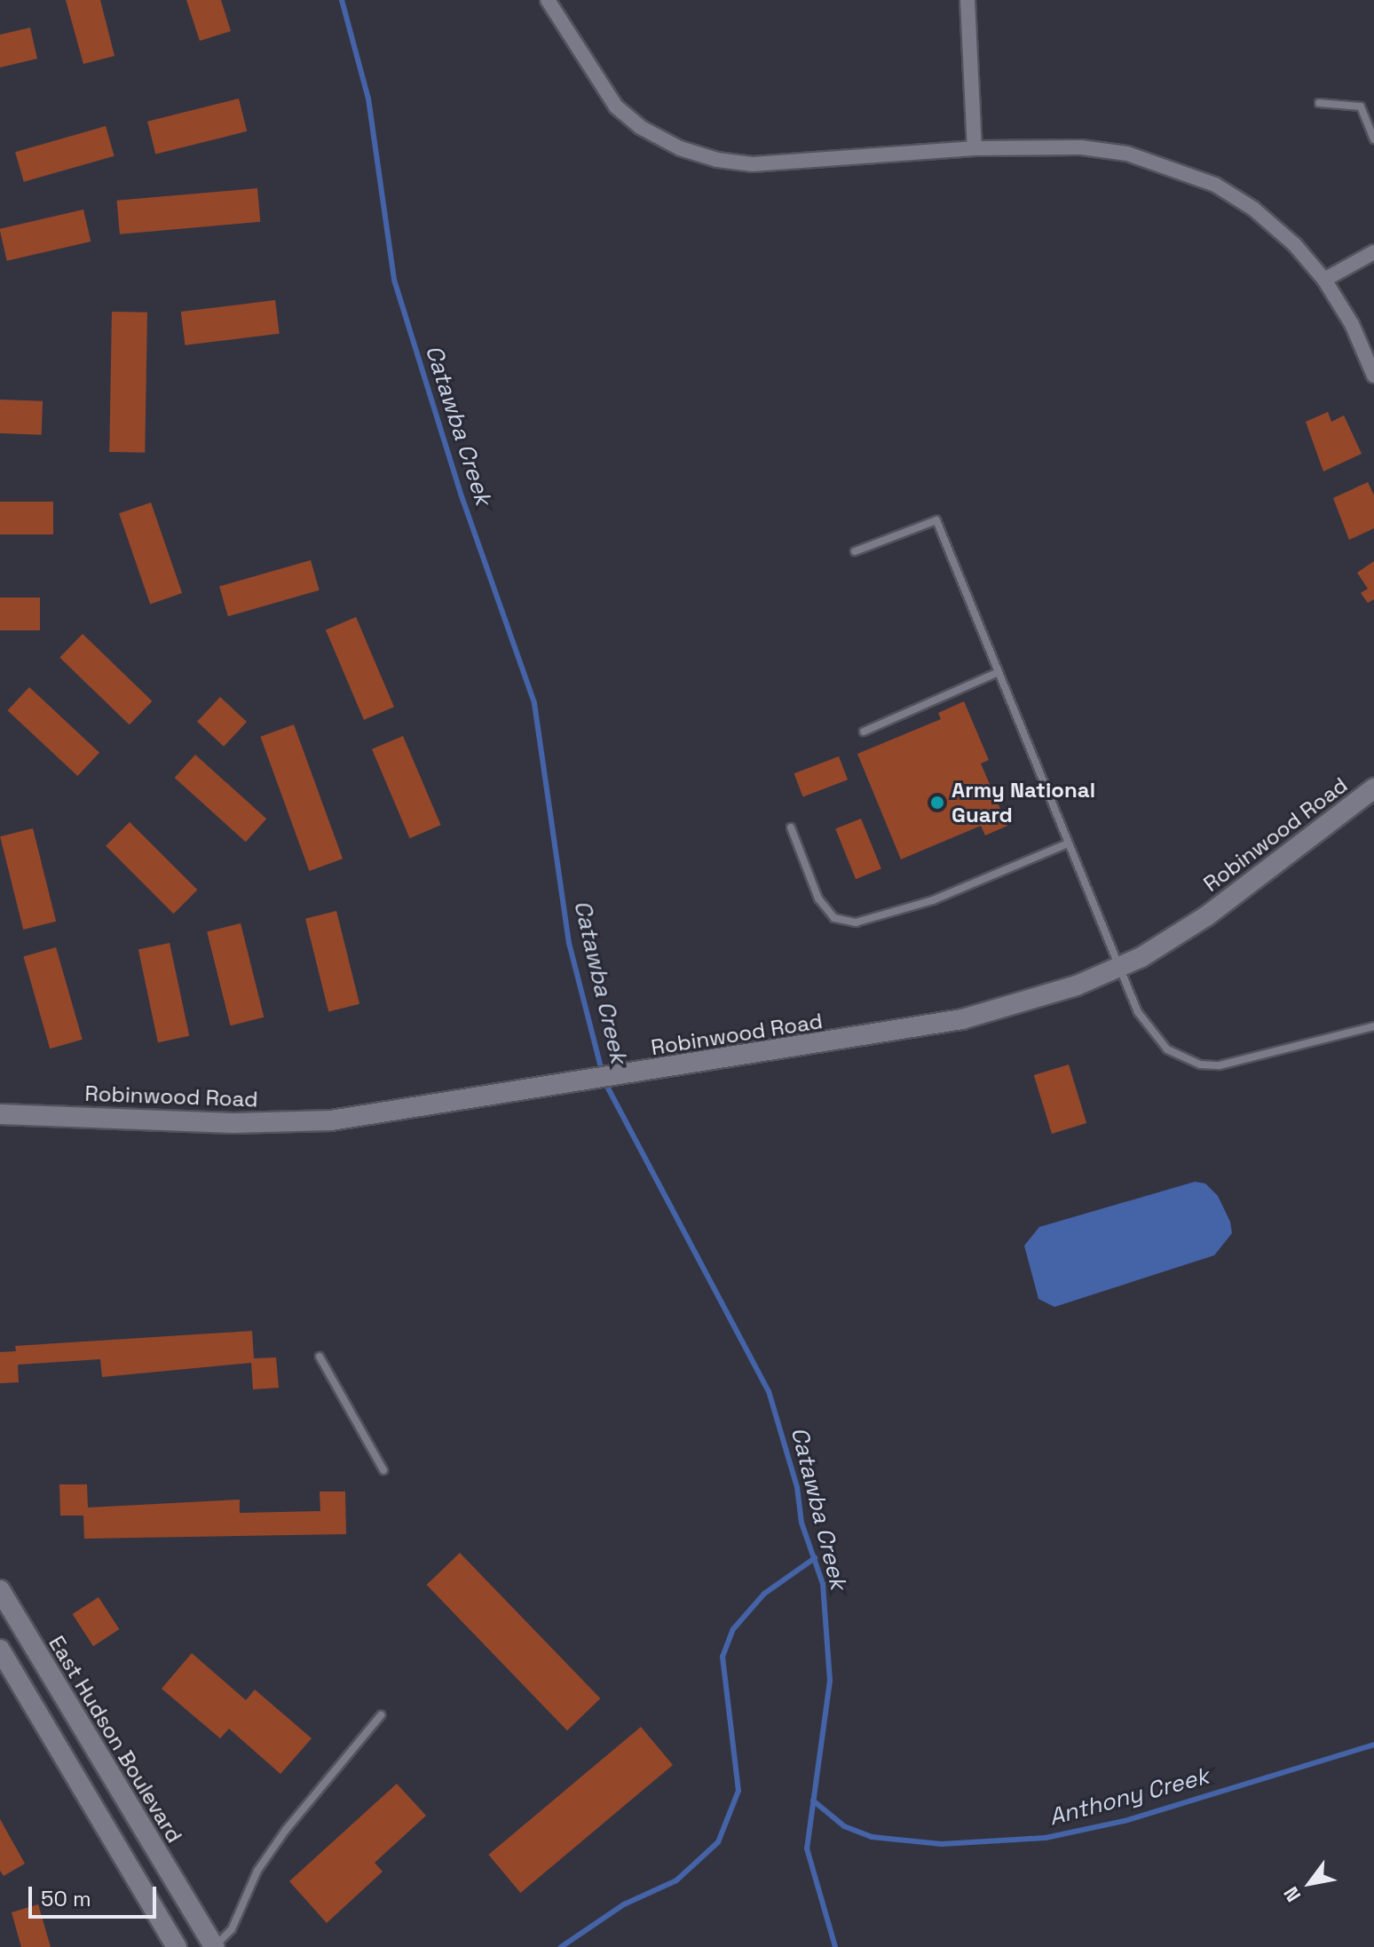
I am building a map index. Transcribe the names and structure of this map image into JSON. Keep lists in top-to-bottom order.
{
  "streets": {
    "main road": ["Robinwood Road", "East Hudson Boulevard"]
  },
  "water": ["Catawba Creek", "Anthony Creek"],
  "places": ["Army National Guard"],
  "scale_bar": "50 m",
  "north": "bottom left"
}
